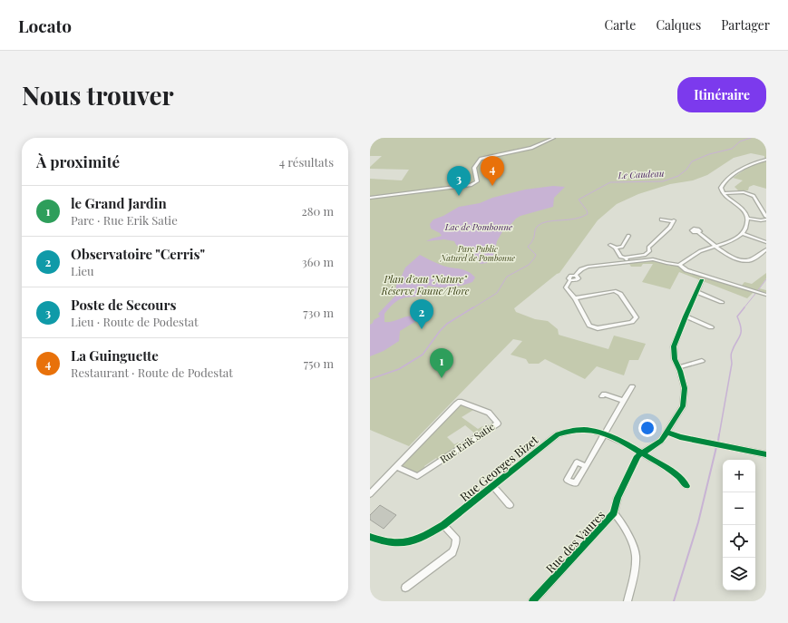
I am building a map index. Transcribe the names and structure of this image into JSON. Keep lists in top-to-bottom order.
{
  "streets": {
    "street": ["Rue Erik Satie", "Rue Georges Bizet", "Rue des Vaures"]
  },
  "crossings": [
    ["Rue Georges Bizet", "Rue des Vaures"]
  ],
  "water": ["Le Caudeau", "Lac de Pombonne"],
  "parks": ["Parc Public Naturel de Pombonne", "Plan d'eau \"Nature\" Réserve Faune/Flore"],
  "page": {
    "header": "Locato",
    "nav": ["Carte", "Calques", "Partager"],
    "buttons": "Itinéraire",
    "title": "Nous trouver",
    "heading": ["À proximité", "4 résultats"],
    "pins": [
      "4",
      "3",
      "2",
      "1"
    ],
    "list": [
      {
        "mark": "1",
        "name": "le Grand Jardin",
        "note": "Parc · Rue Erik Satie",
        "value": "280 m"
      },
      {
        "mark": "2",
        "name": "Observatoire \"Cerris\"",
        "note": "Lieu",
        "value": "360 m"
      },
      {
        "mark": "3",
        "name": "Poste de Secours",
        "note": "Lieu · Route de Podestat",
        "value": "730 m"
      },
      {
        "mark": "4",
        "name": "La Guinguette",
        "note": "Restaurant · Route de Podestat",
        "value": "750 m"
      }
    ],
    "map_buttons": ["+", "−"]
  }
}
